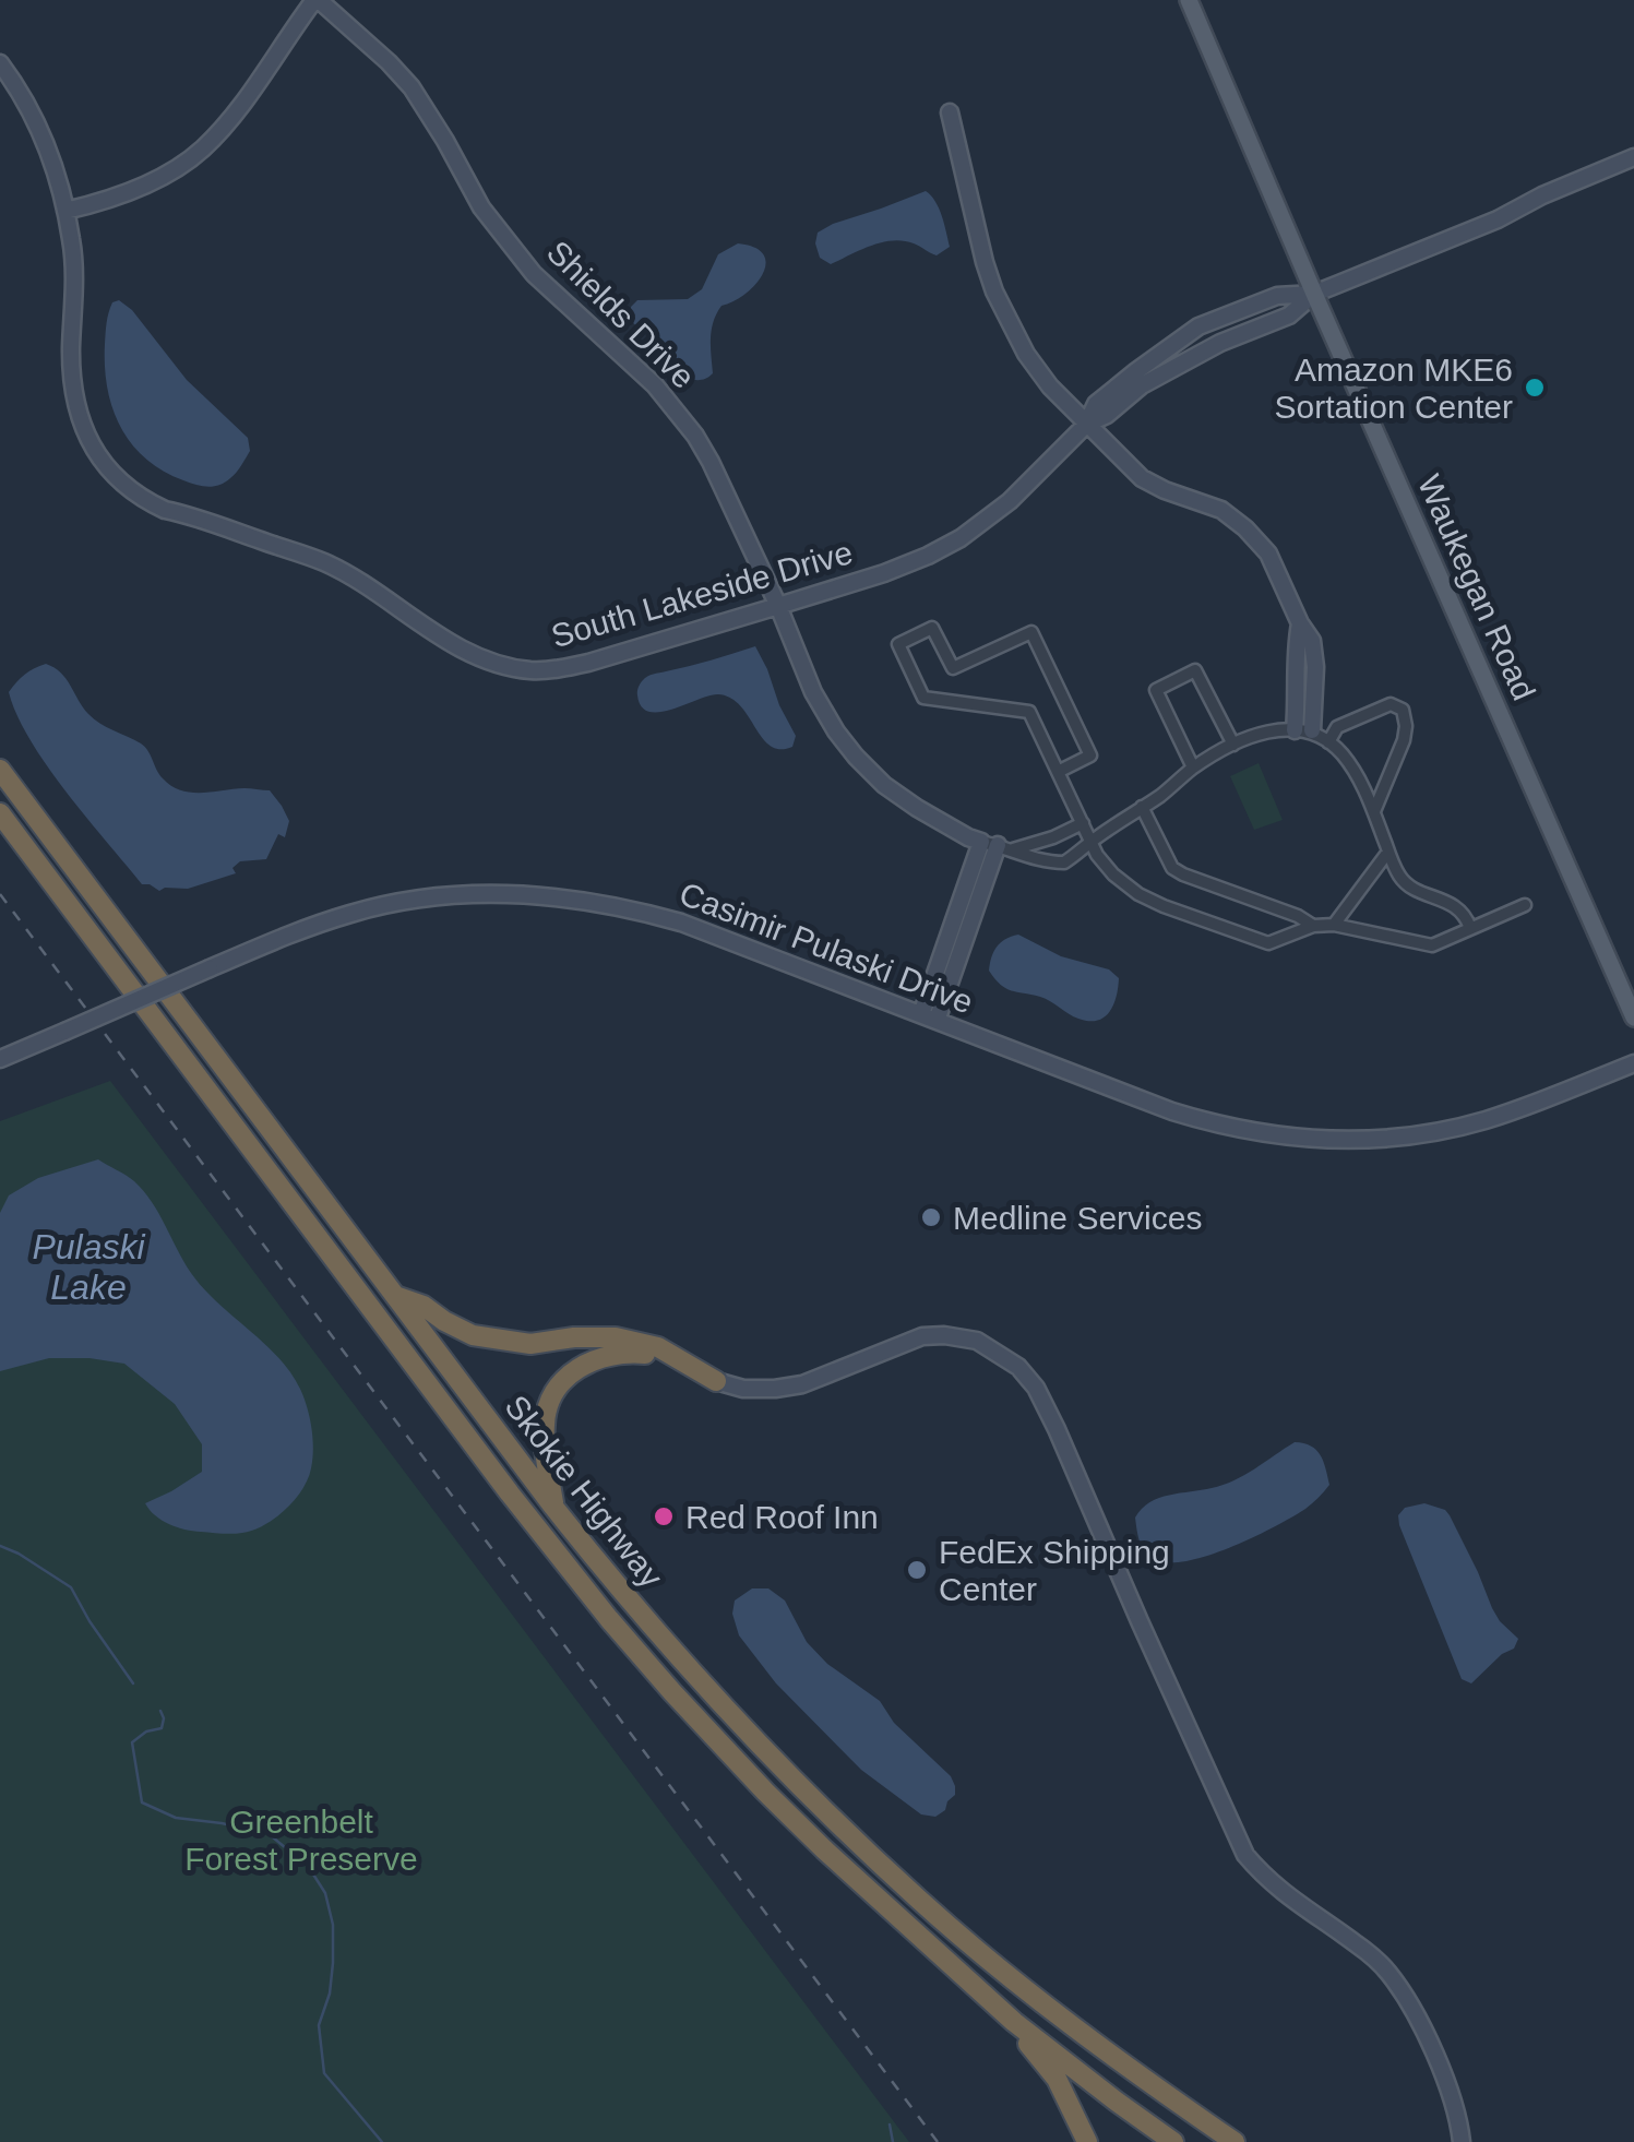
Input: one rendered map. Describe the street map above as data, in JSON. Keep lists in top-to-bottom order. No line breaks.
{"streets":{"highway":["Skokie Highway"],"main road":["Waukegan Road"],"street":["Shields Drive","South Lakeside Drive","Casimir Pulaski Drive"]},"crossings":[["Shields Drive","South Lakeside Drive"],["Waukegan Road","South Lakeside Drive"]],"water":["Pulaski Lake"],"parks":["Greenbelt Forest Preserve"],"places":["Amazon MKE6 Sortation Center","Medline Services","Red Roof Inn","FedEx Shipping Center"]}
